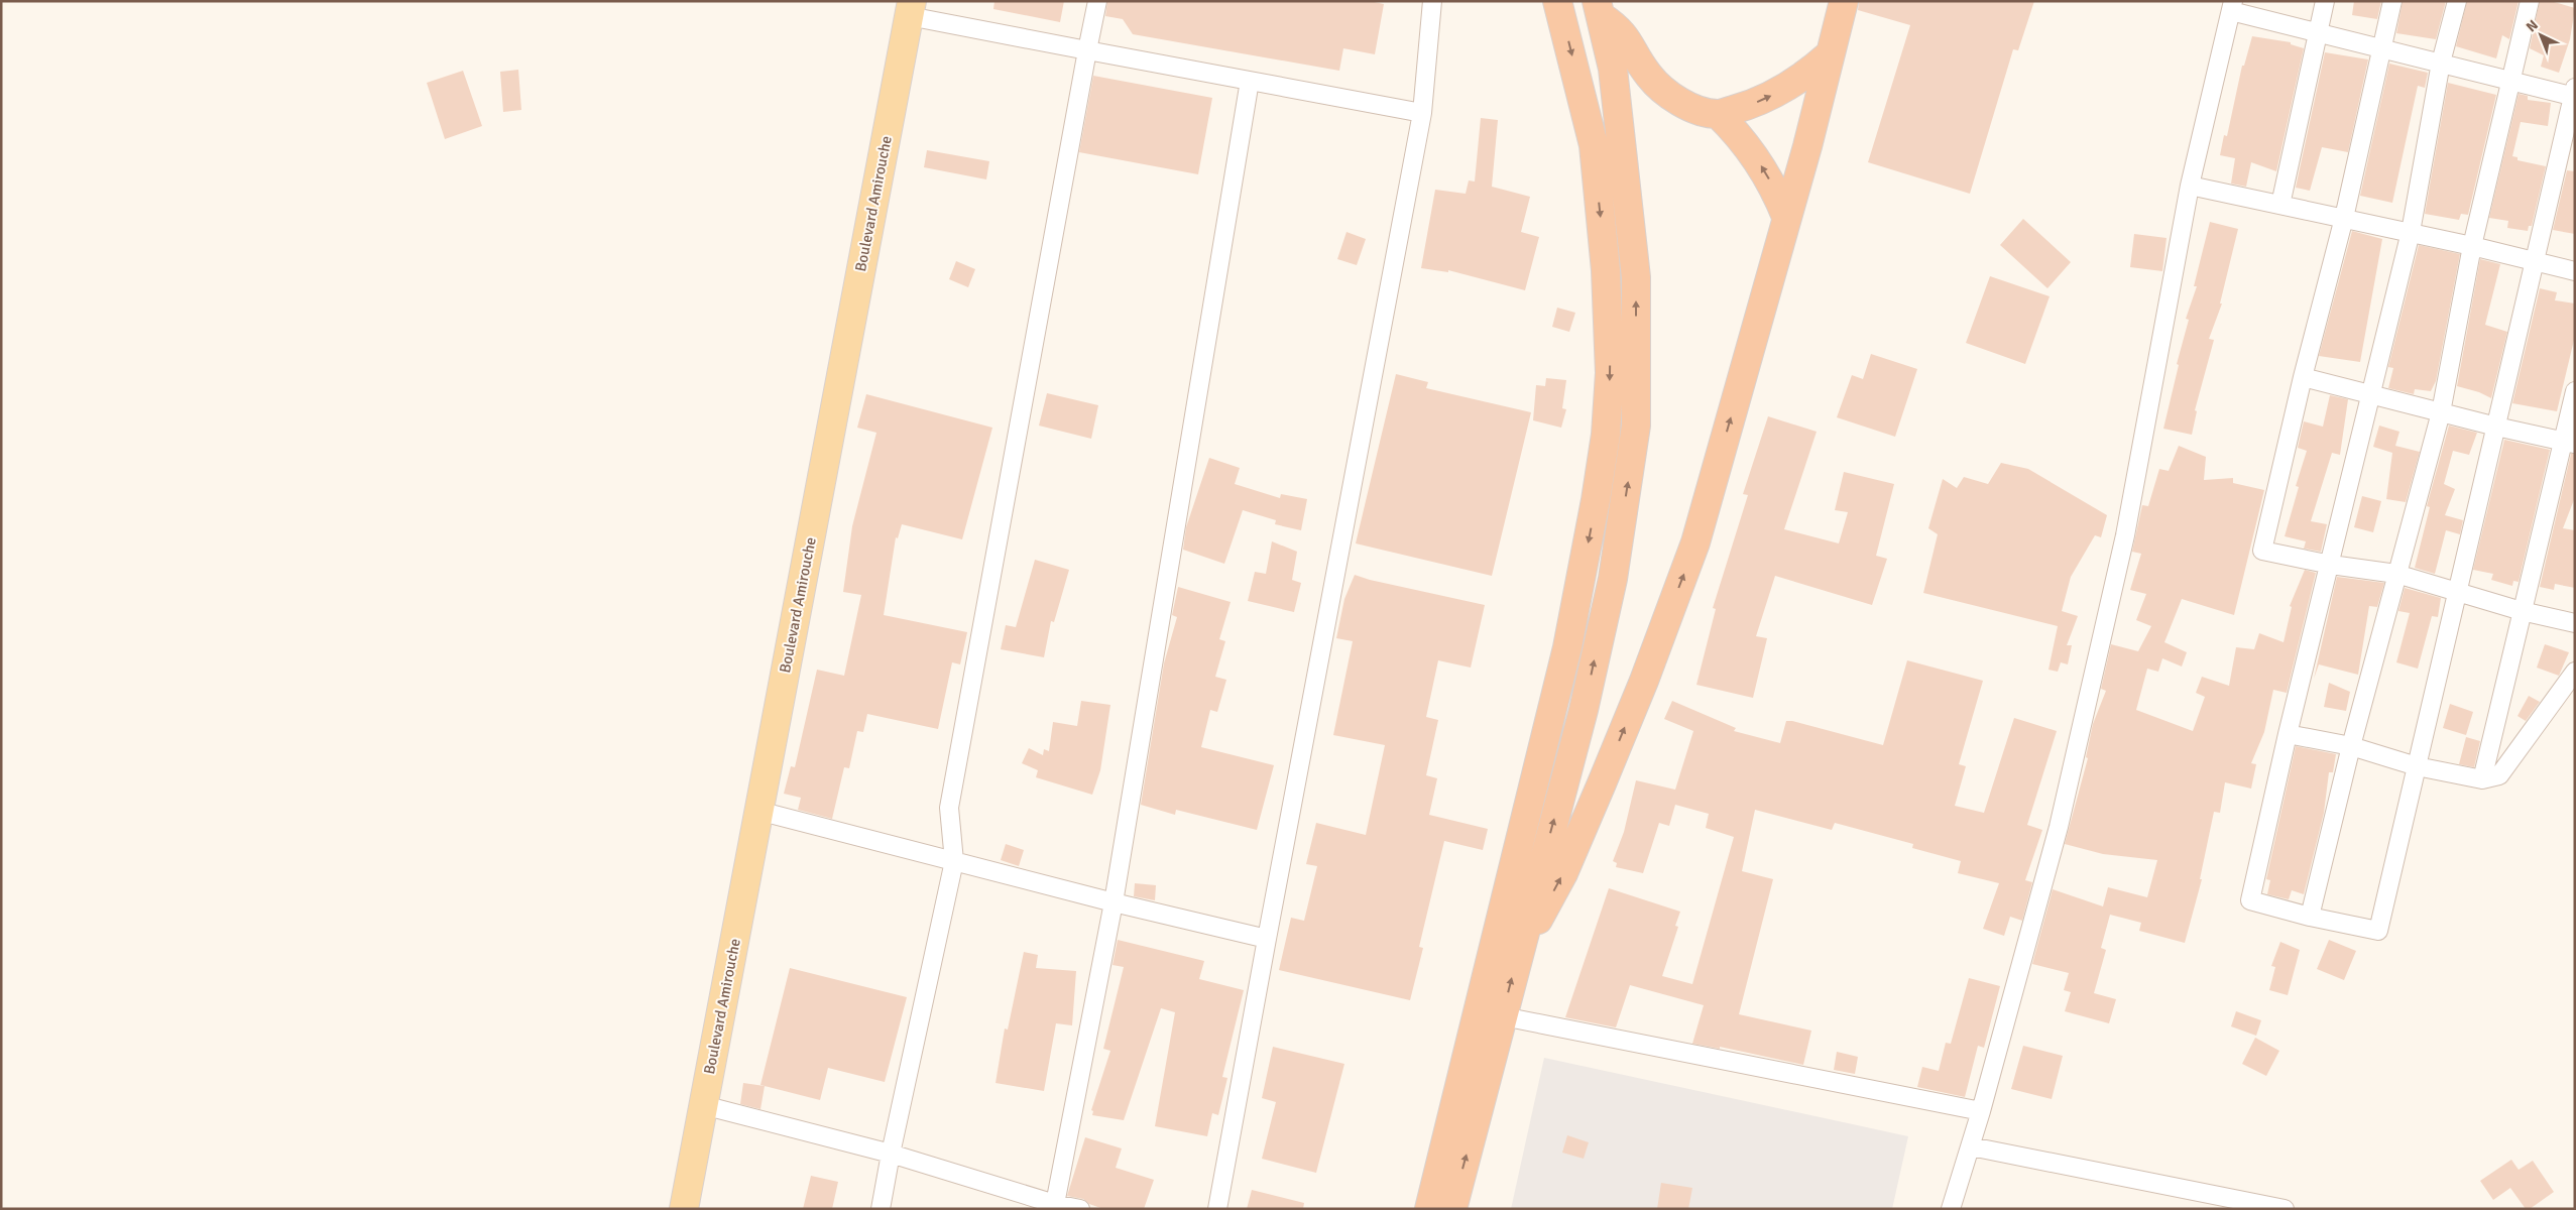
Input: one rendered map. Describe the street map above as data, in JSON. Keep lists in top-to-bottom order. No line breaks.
{"streets":{"main road":["Boulevard Amirouche"]},"north":"top left"}
